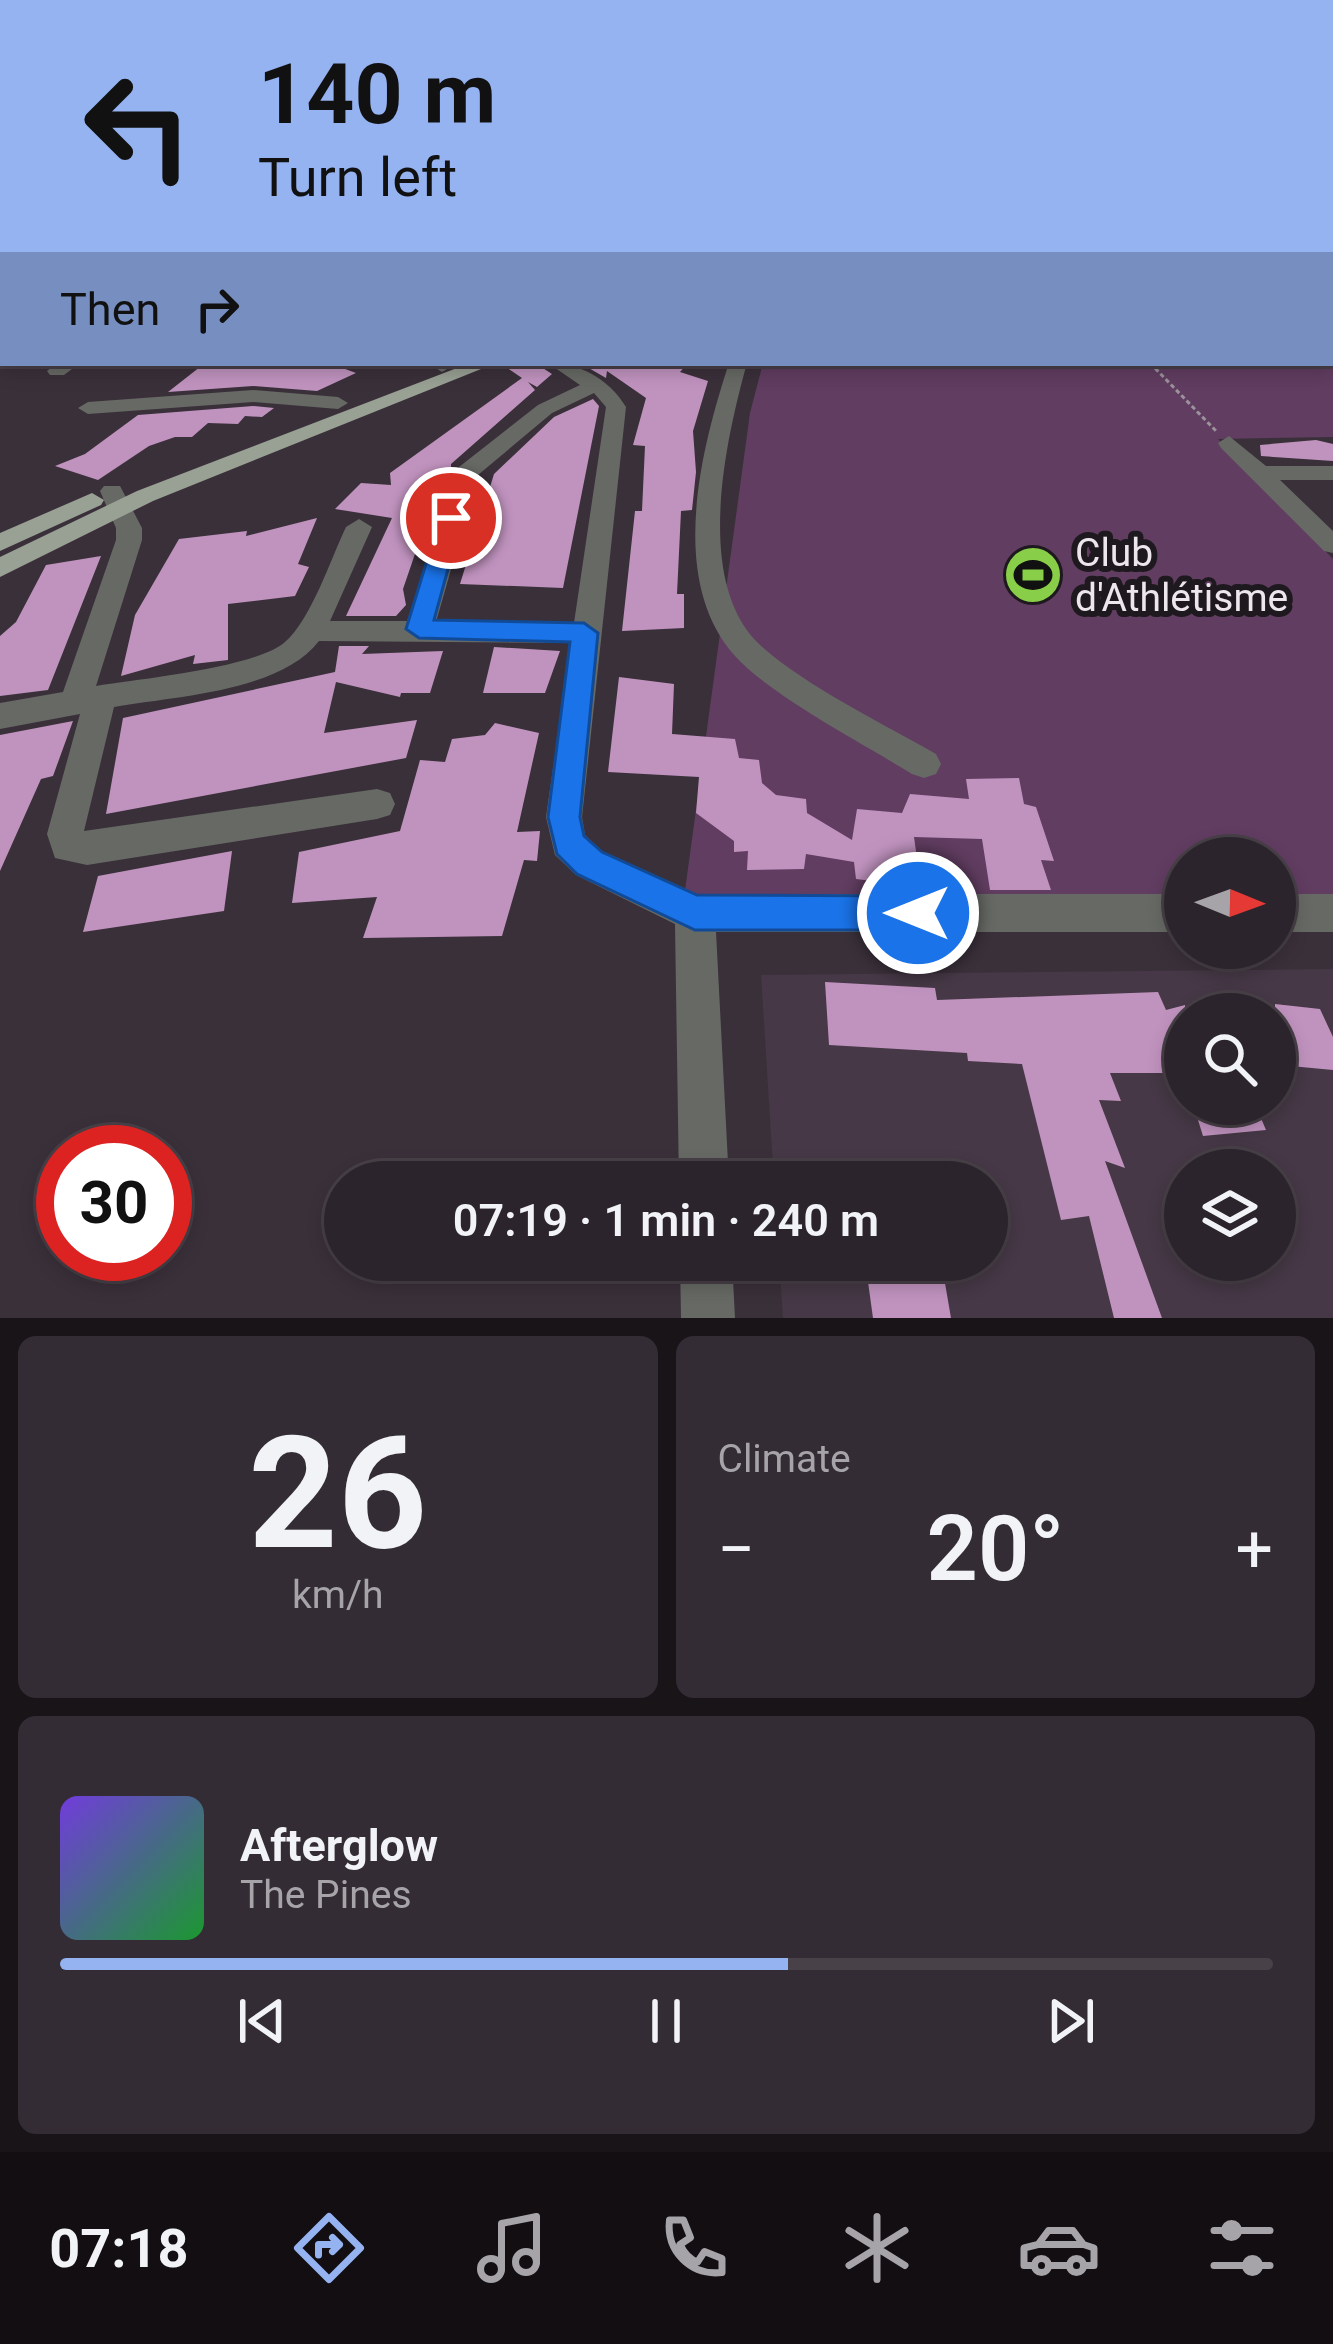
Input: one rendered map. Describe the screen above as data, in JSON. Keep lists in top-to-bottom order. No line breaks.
{"places":{"sports":["Club d'Athlétisme"]},"north":"right","page":{"turn":["140 m","Turn left"],"then":"Then","limit":"30","trip":"07:19 · 1 min · 240 m","tile":[["26","km/h"],"Climate"],"heat":["−","20°","+"],"song":["Afterglow","The Pines"],"tabs":"07:18"}}
